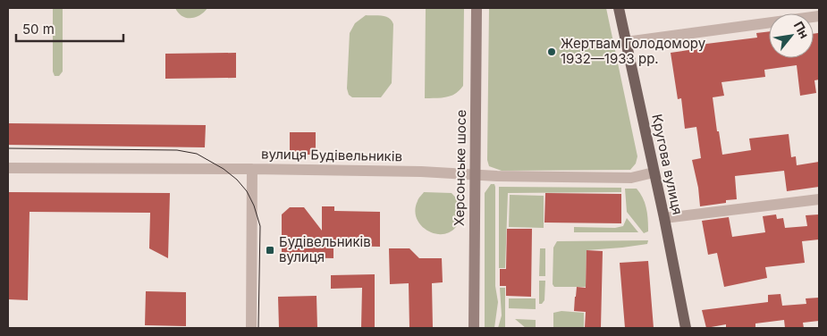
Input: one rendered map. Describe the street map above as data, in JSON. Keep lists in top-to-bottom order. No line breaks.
{"streets":{"main road":["Кругова вулиця","Херсонське шосе"],"street":["вулиця Будівельників"]},"crossings":[["вулиця Будівельників","Кругова вулиця"],["вулиця Будівельників","Херсонське шосе"]],"places":{"other":["Жертвам Голодомору 1932—1933 рр."],"transit":["Будівельників вулиця"]},"scale_bar":"50 m","north":"top right"}
